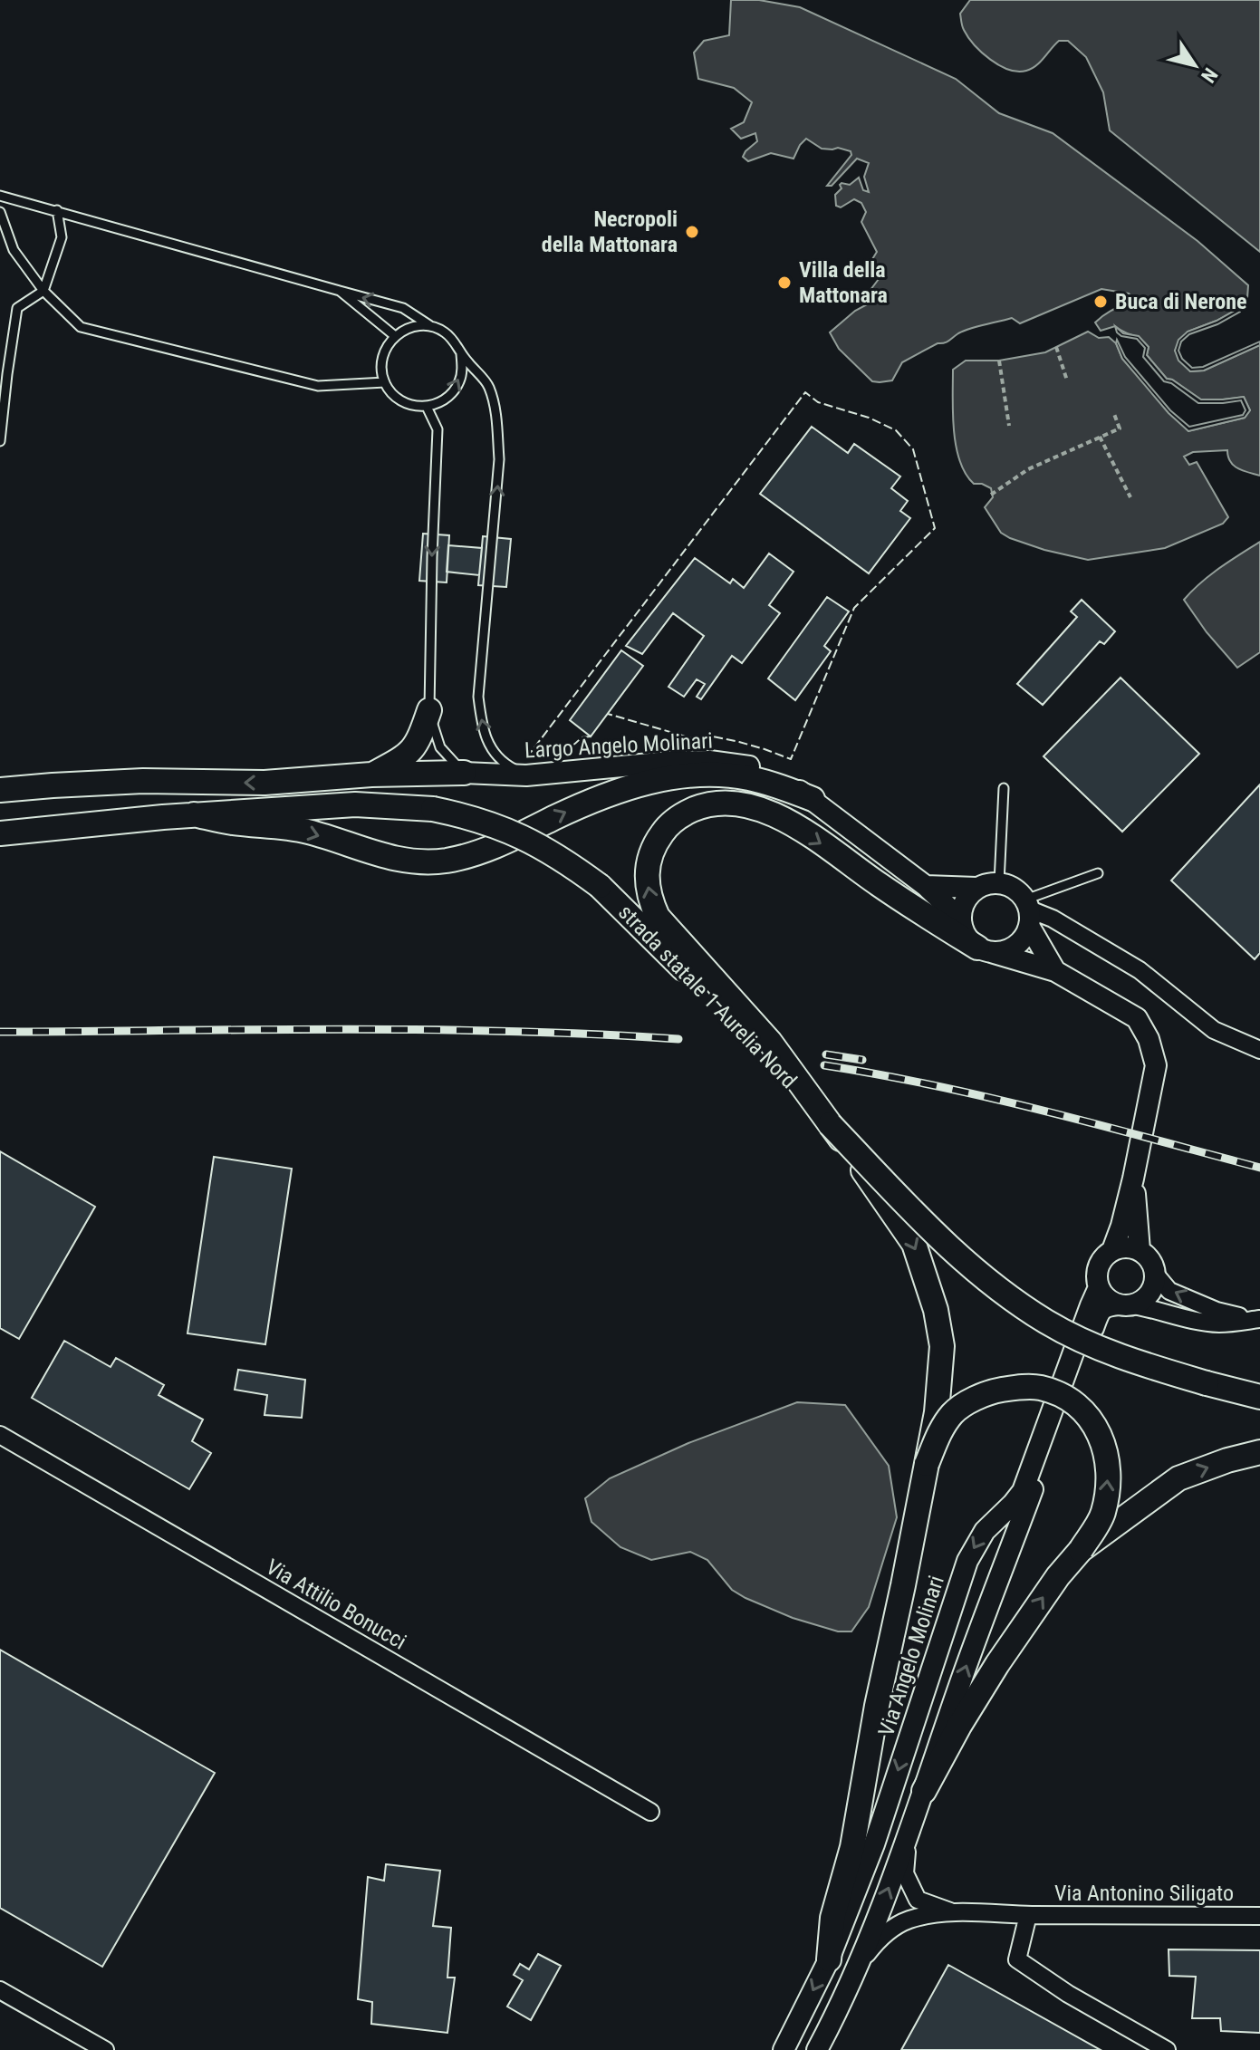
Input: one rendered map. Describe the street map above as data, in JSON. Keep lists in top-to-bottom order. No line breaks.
{"streets":{"main road":["strada statale 1 Aurelia Nord"],"street":["Largo Angelo Molinari","Via Attilio Bonucci","Via Angelo Molinari","Via Antonino Siligato"]},"places":["Necropoli della Mattonara","Villa della Mattonara","Buca di Nerone"],"north":"bottom right"}
